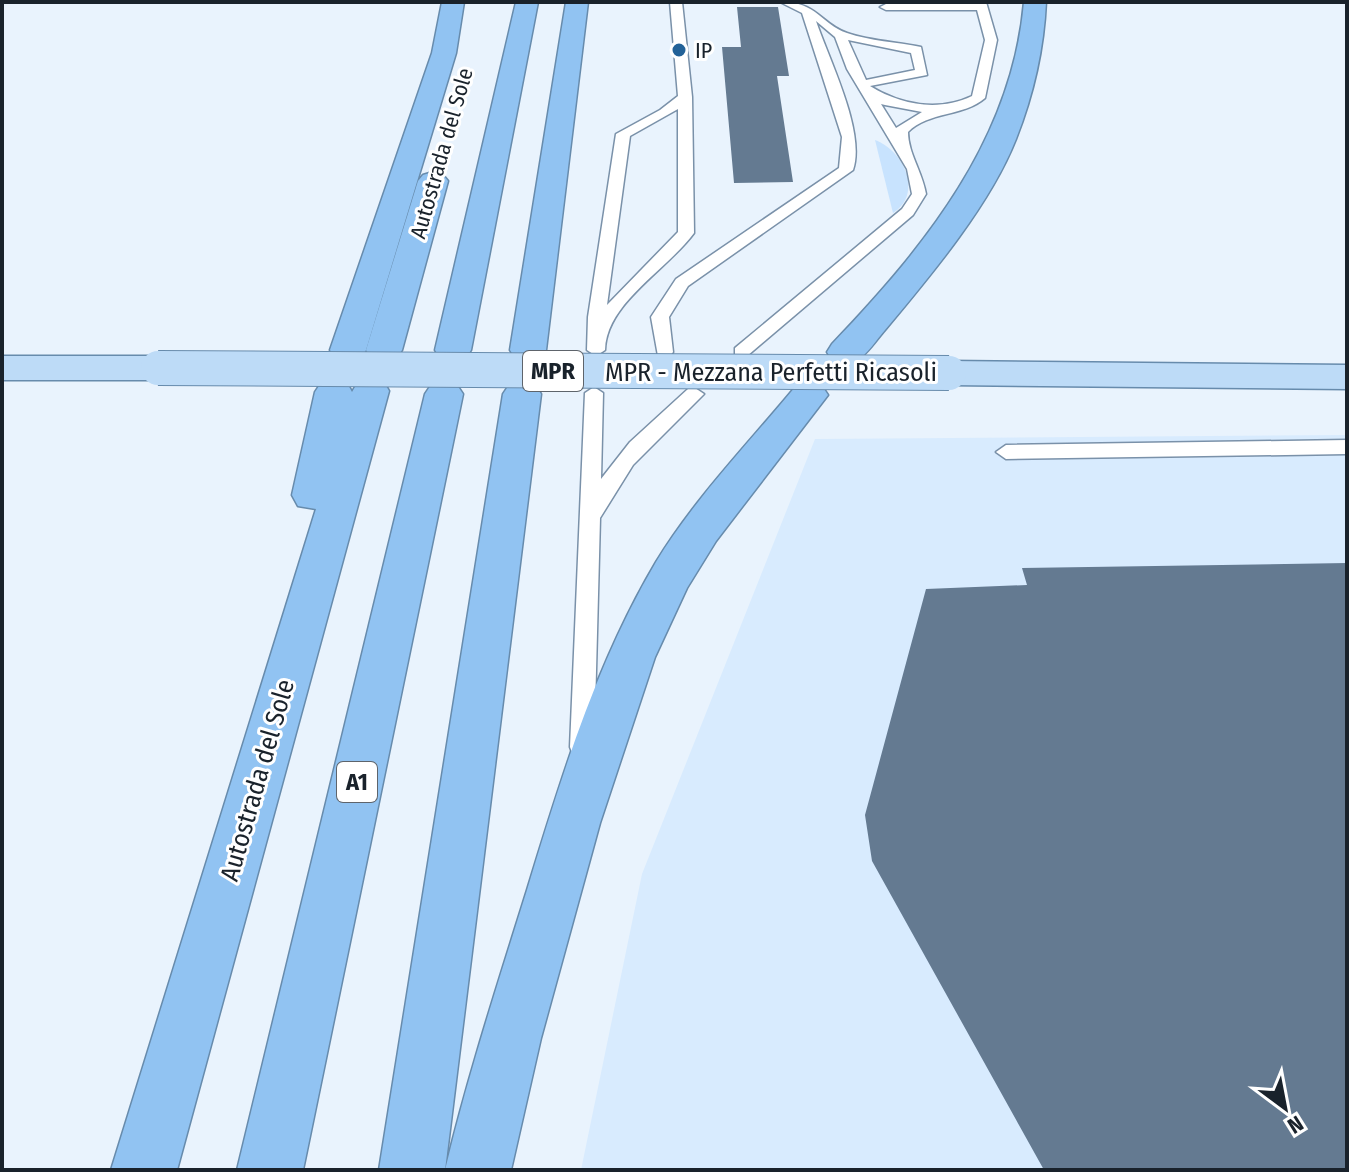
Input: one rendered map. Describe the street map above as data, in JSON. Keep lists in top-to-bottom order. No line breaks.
{"streets":{"highway":["Autostrada del Sole","A1"],"main road":["MPR","MPR - Mezzana Perfetti Ricasoli"]},"places":["IP"],"north":"bottom right"}
